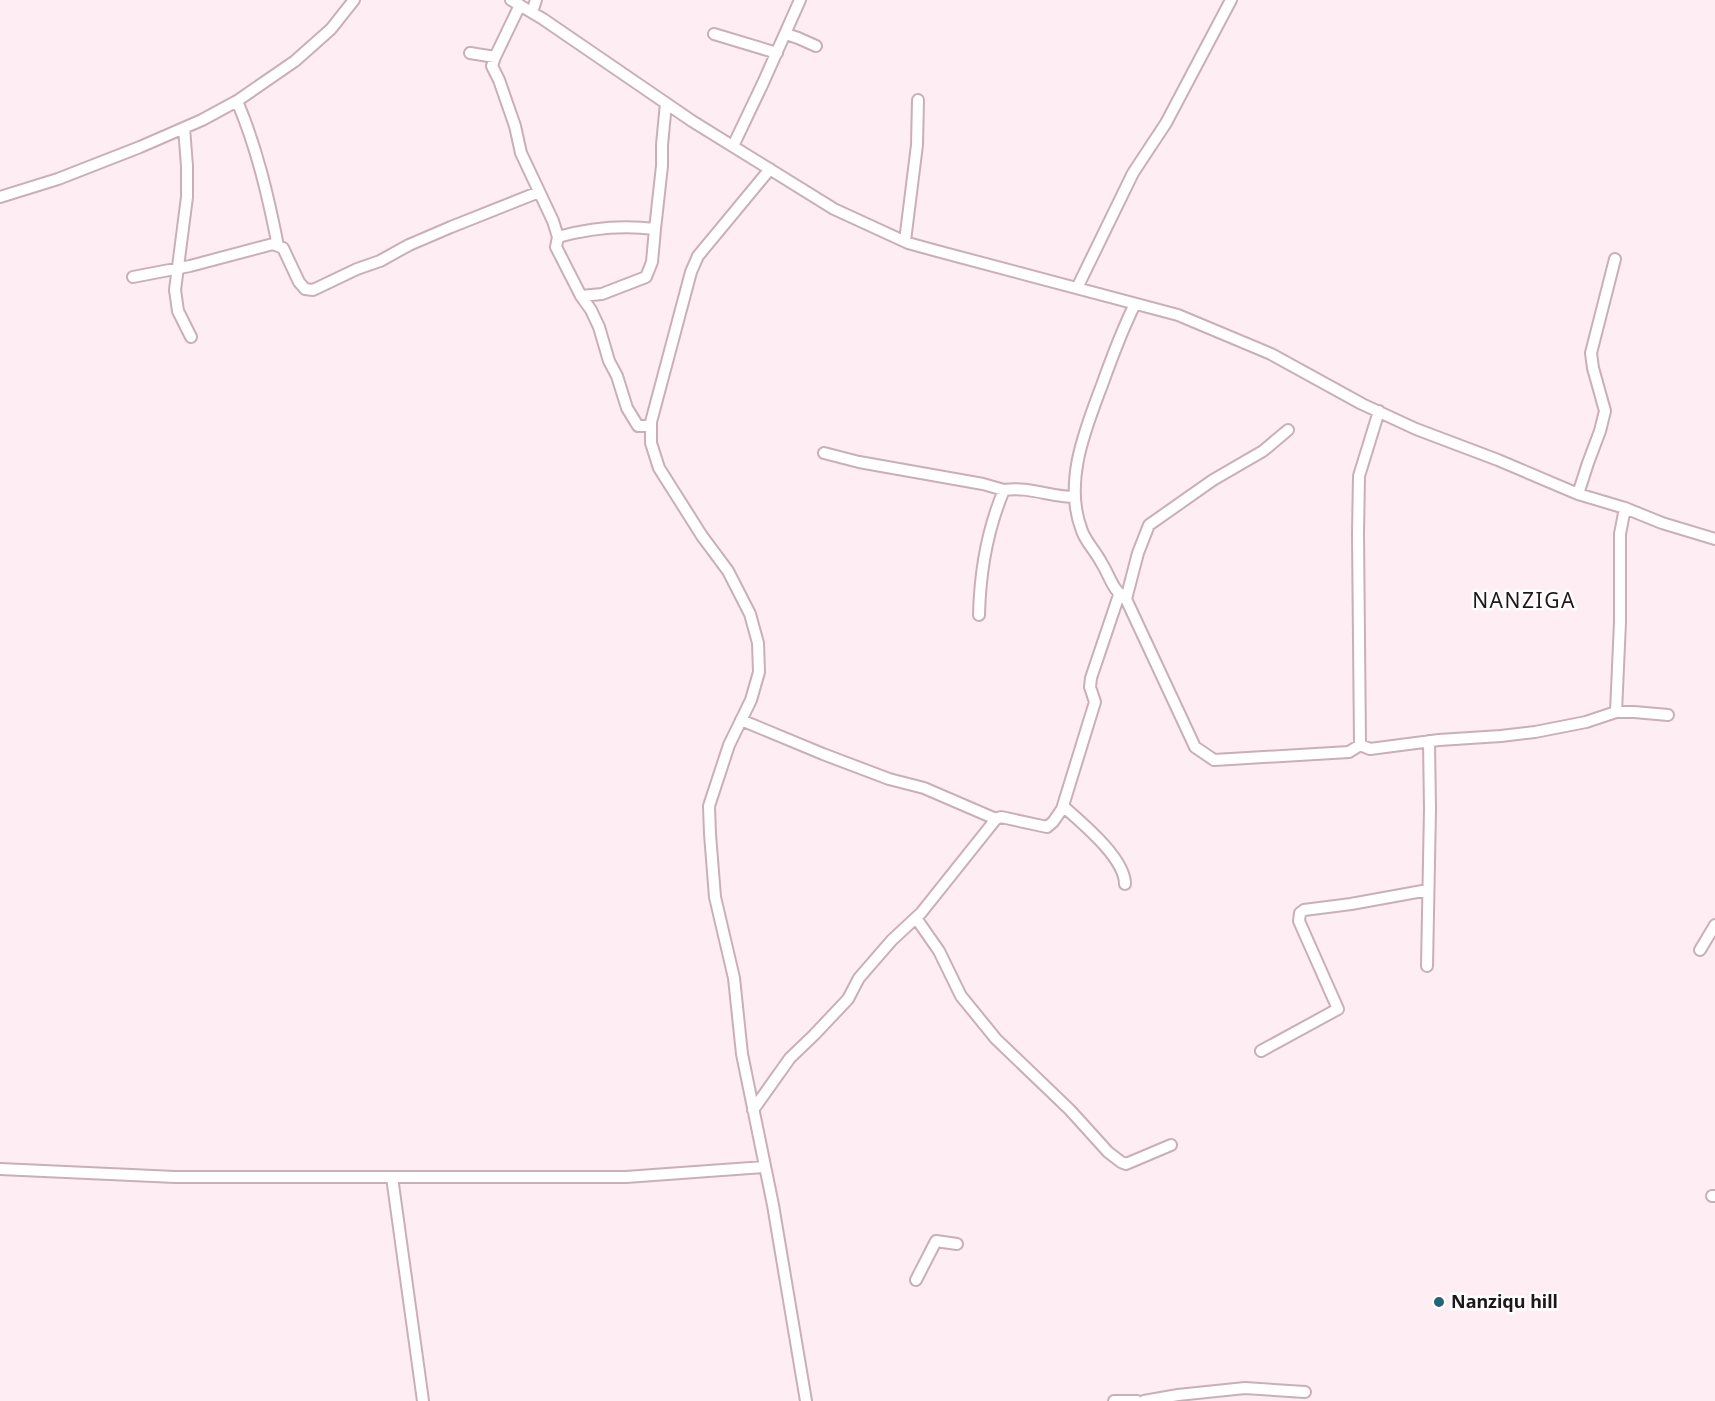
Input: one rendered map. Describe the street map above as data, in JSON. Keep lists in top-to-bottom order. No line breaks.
{"districts":["NANZIGA"],"places":["Nanziqu hill"]}
